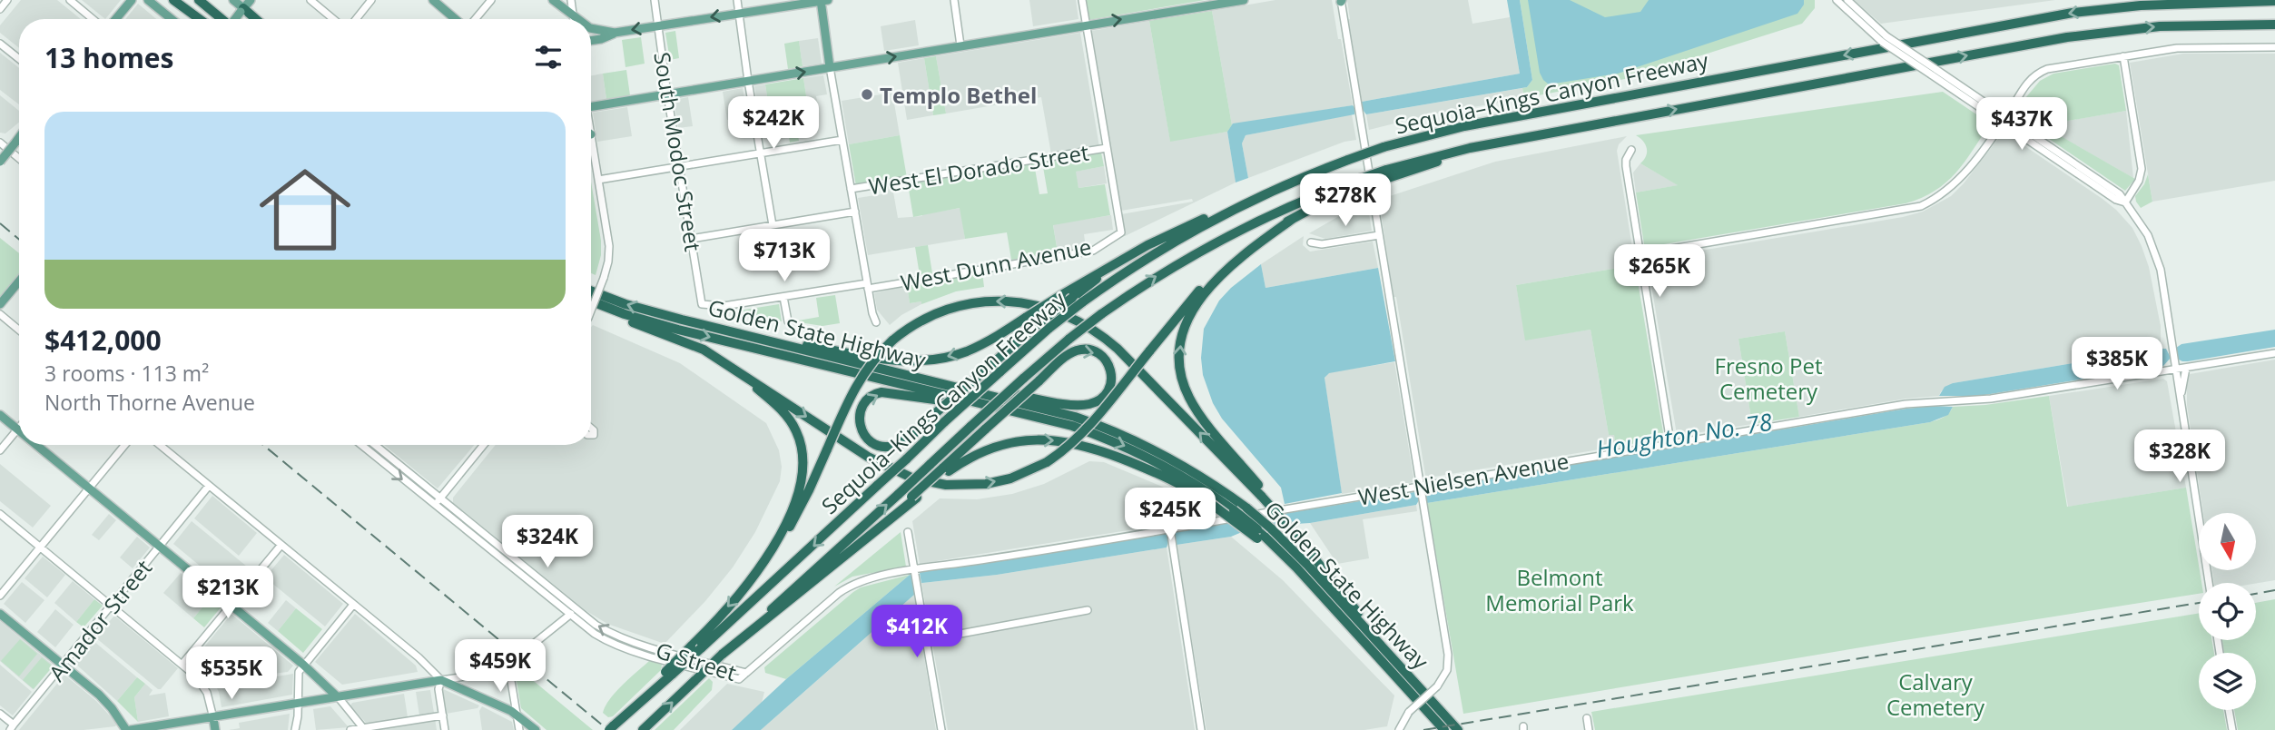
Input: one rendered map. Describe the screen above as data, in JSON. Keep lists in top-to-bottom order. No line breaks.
{"streets":{"highway":["Sequoia–Kings Canyon Freeway","Golden State Highway"],"street":["South Modoc Street","West El Dorado Street","West Dunn Avenue","West Nielsen Avenue","Amador Street","G Street"]},"crossings":[["South Modoc Street","West Dunn Avenue"],["West El Dorado Street","West Dunn Avenue"],["West Nielsen Avenue","G Street"]],"water":["Houghton No. 78"],"parks":["Fresno Pet Cemetery","Belmont Memorial Park","Calvary Cemetery"],"places":["Templo Bethel"],"north":"bottom","page":{"heading":"13 homes","list":[{"name":"$412,000","note":"3 rooms · 113 m² · North Thorne Avenue"}],"price":["$242K","$437K","$278K","$713K","$265K","$385K","$328K","$245K","$324K","$213K","$412K","$459K","$535K"]}}
